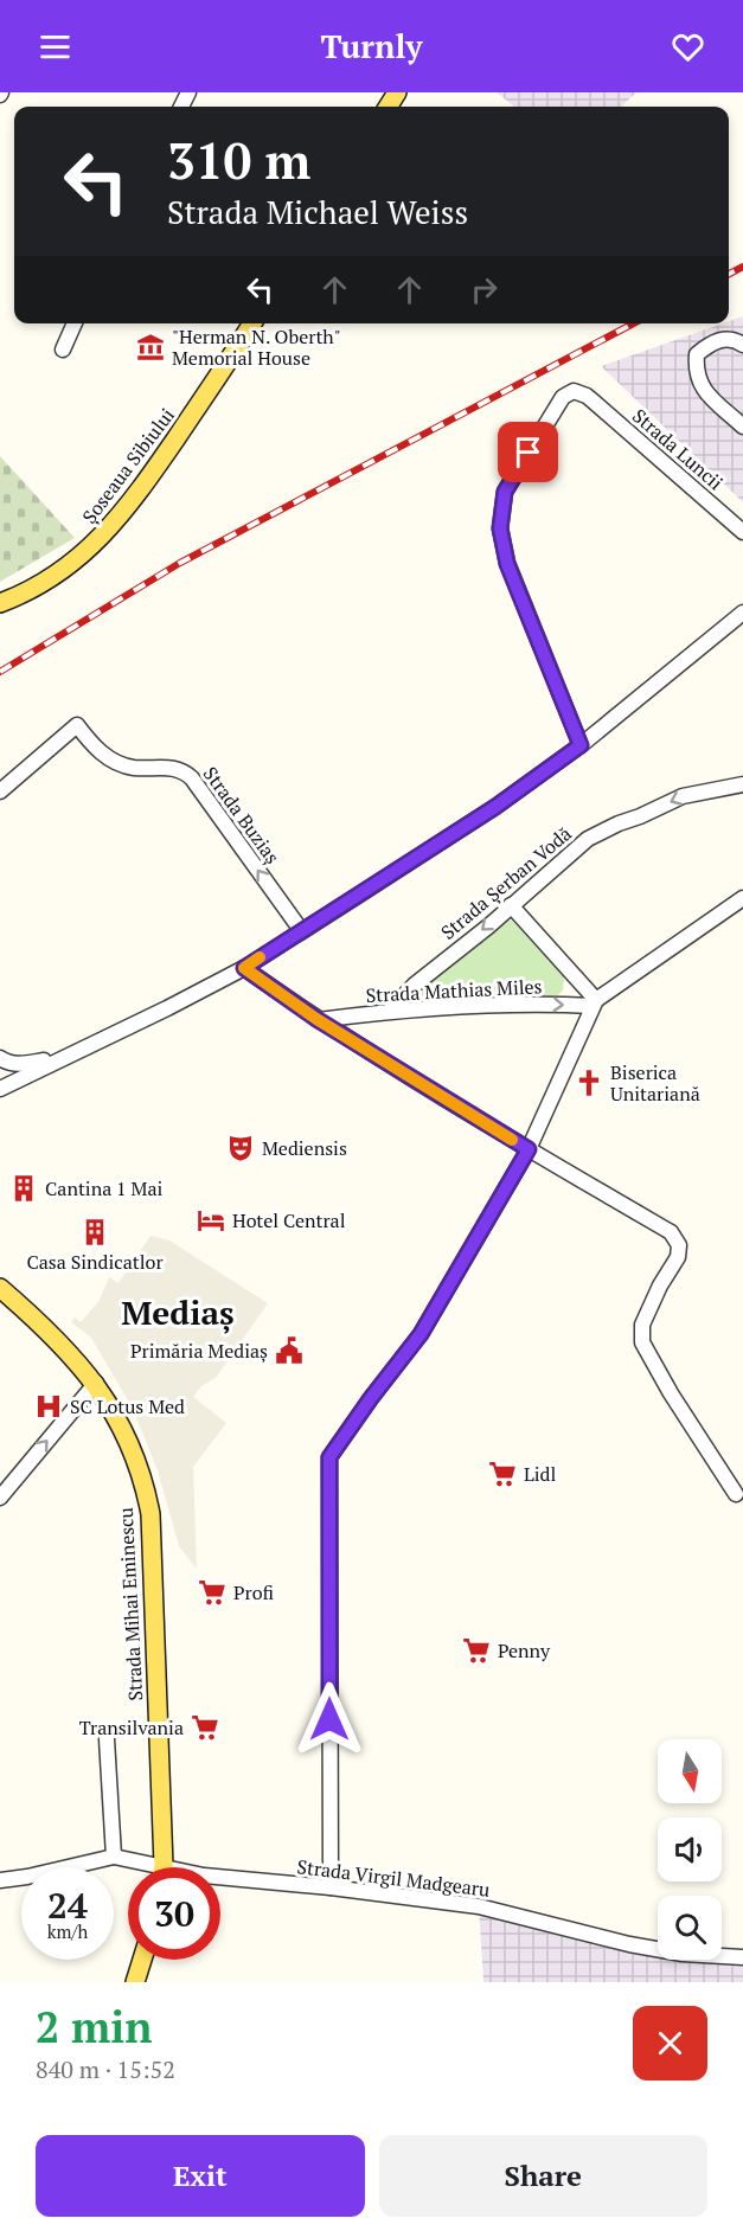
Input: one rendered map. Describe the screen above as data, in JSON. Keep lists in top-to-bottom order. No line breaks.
{"streets":{"main road":["Șoseaua Sibiului","Strada Mihai Eminescu"],"street":["Strada Luncii","Strada Buziaș","Strada Șerban Vodă","Strada Mathias Miles","Strada Virgil Madgearu"]},"crossings":[["Strada Șerban Vodă","Strada Mathias Miles"]],"one_way":["Strada Mathias Miles"],"districts":["Mediaș"],"places":{"museum":["\"Herman N. Oberth\" Memorial House"],"church":["Biserica Unitariană"],"theatre":["Mediensis"],"building":["Cantina 1 Mai","Casa Sindicatlor"],"hotel":["Hotel Central"],"public building":["Primăria Mediaș"],"hospital":["SC Lotus Med"],"supermarket":["Lidl","Profi","Penny","Transilvania"]},"north":"bottom","page":{"header":"Turnly","turn":["310 m","Strada Michael Weiss"],"speed":"24 km/h","limit":"30","heading":["2 min","840 m · 15:52"],"buttons":["Exit","Share"]}}
